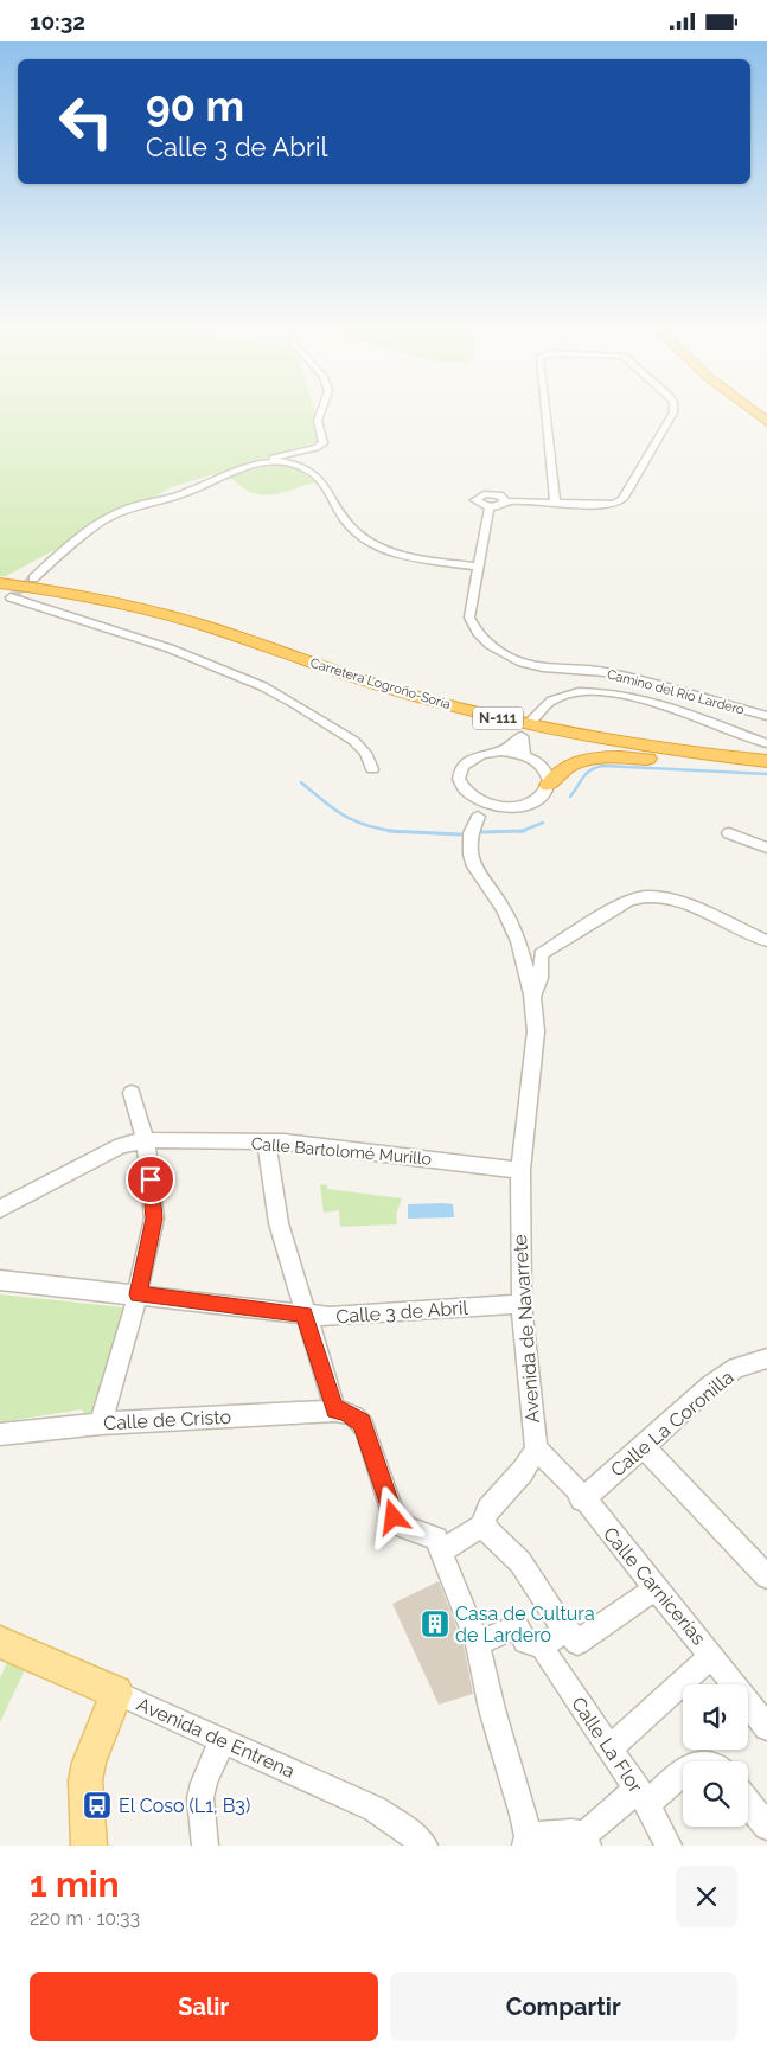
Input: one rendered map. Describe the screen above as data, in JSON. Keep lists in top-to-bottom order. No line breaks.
{"streets":{"highway":["Carretera Logroño-Soria","N-111"],"main road":["Avenida de Entrena"],"street":["Camino del Río Lardero","Calle Bartolomé Murillo","Calle 3 de Abril","Avenida de Navarrete","Calle de Cristo","Calle La Coronilla","Calle Carnicerías","Calle La Flor"]},"crossings":[["Calle Bartolomé Murillo","Avenida de Navarrete"],["Calle 3 de Abril","Avenida de Navarrete"],["Avenida de Navarrete","Calle Carnicerías"],["Calle La Coronilla","Calle Carnicerías"]],"places":{"building":["Casa de Cultura de Lardero"],"bus stop":["El Coso (L1, B3)"]},"page":{"status":"10:32","turn":["90 m","Calle 3 de Abril"],"heading":["1 min","220 m · 10:33"],"buttons":["Salir","Compartir"]}}
